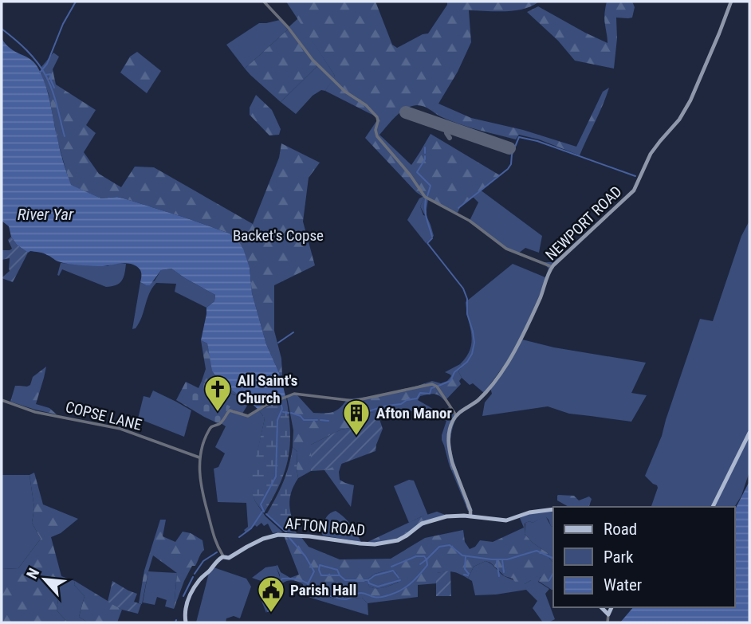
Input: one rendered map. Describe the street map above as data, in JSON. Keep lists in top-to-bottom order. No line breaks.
{"streets":{"main road":["NEWPORT ROAD","AFTON ROAD"],"street":["COPSE LANE"]},"water":["River Yar"],"parks":["Backet's Copse"],"places":{"church":["All Saint's Church"],"building":["Afton Manor"],"public building":["Parish Hall"]},"legend":["Road","Park","Water"],"north":"top left"}
